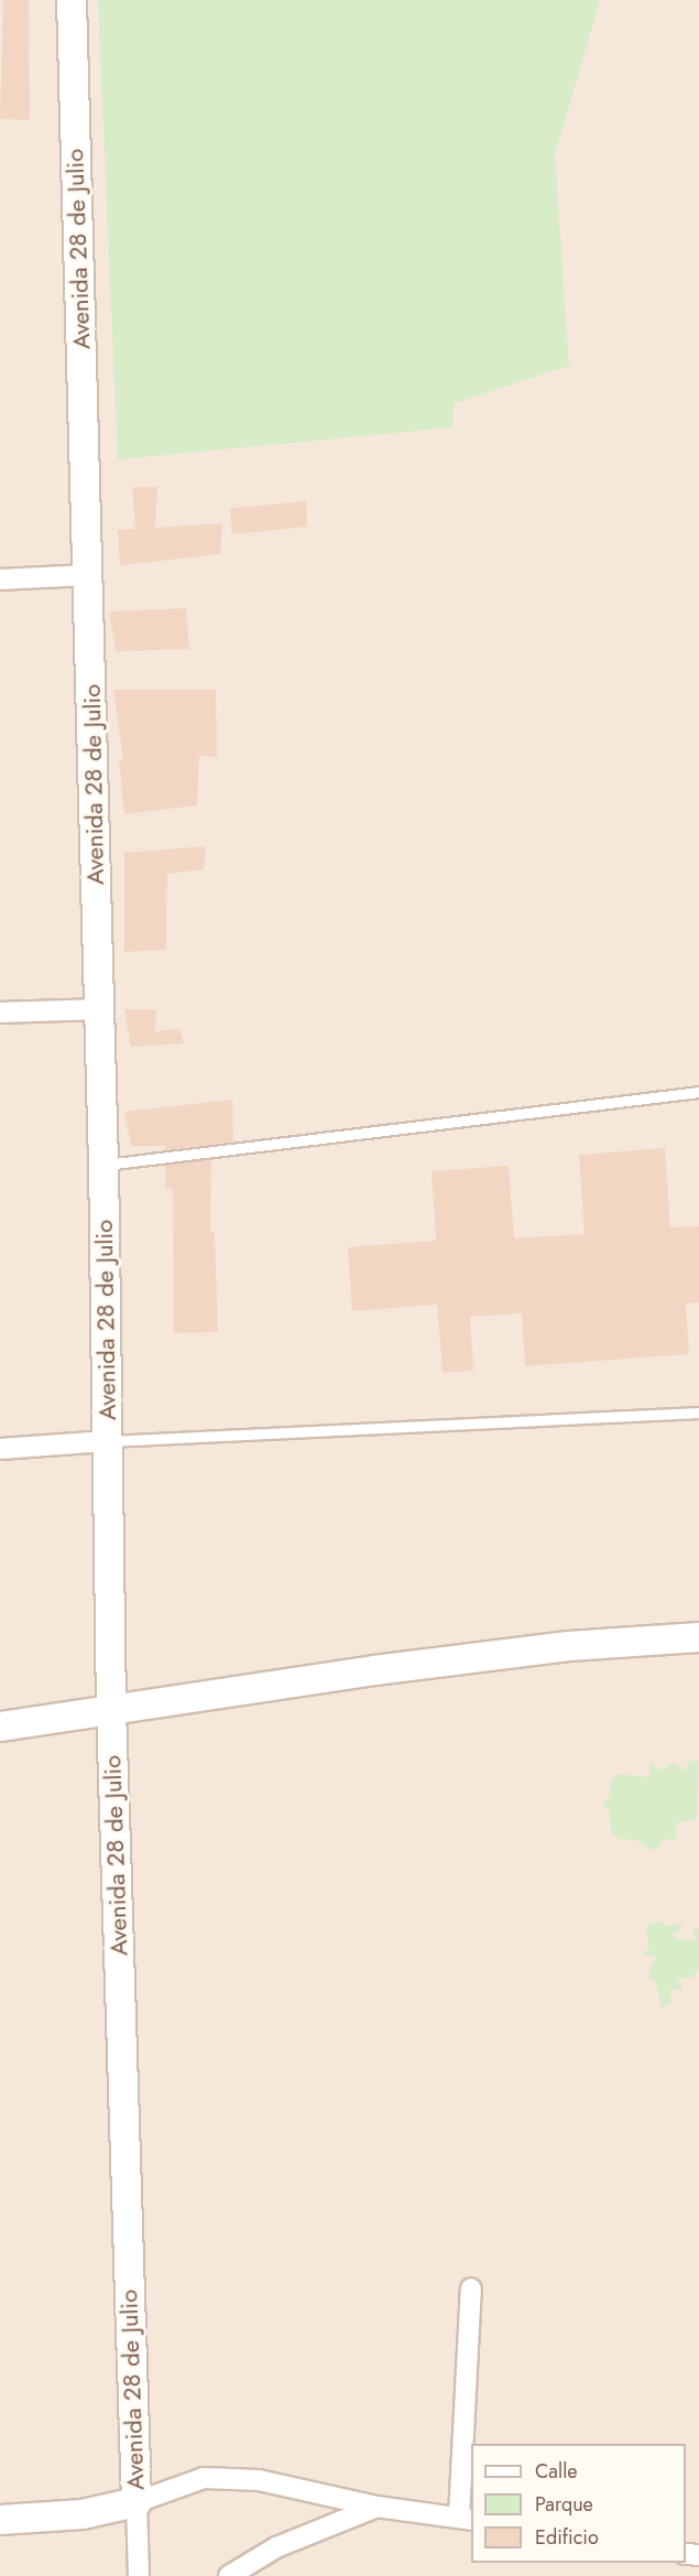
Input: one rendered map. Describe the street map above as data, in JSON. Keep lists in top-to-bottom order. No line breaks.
{"streets":{"street":["Avenida 28 de Julio"]},"legend":["Calle","Parque","Edificio"]}
